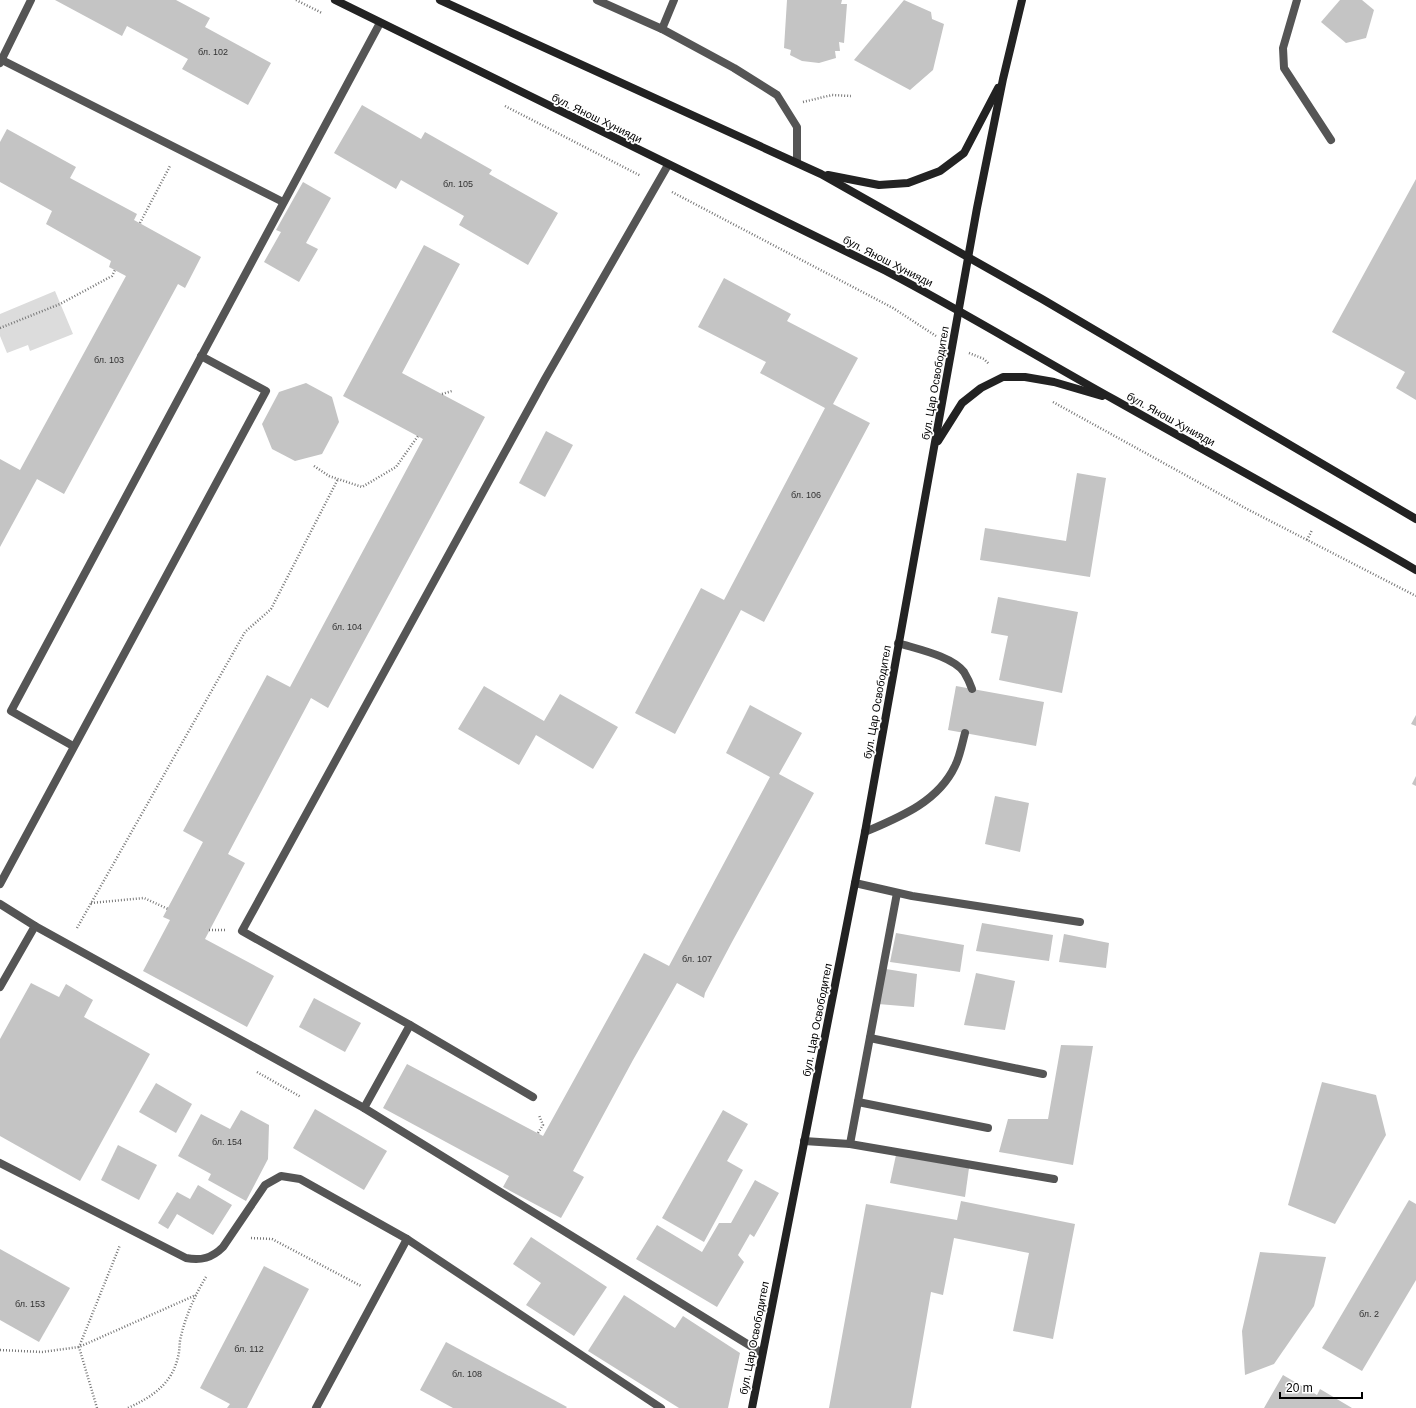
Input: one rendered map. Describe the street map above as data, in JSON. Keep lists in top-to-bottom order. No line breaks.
{"streets":{"street":["бул. Янош Хунияди","бул. Цар Освободител"]},"crossings":[["бул. Янош Хунияди","бул. Цар Освободител"]],"house_numbers":["бл. 102","бл. 105","бл. 103","бл. 106","бл. 104","бл. 107","бл. 154","бл. 153","бл. 2","бл. 112","бл. 108"],"scale_bar":"20 m"}
